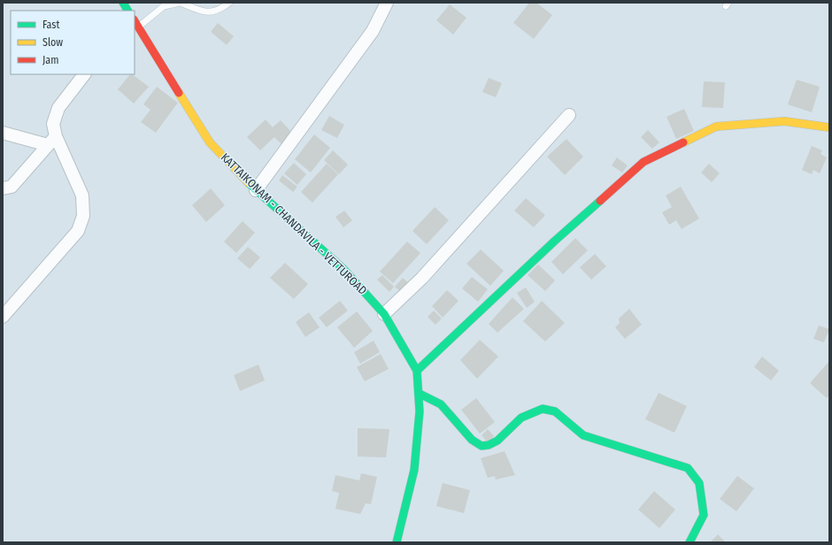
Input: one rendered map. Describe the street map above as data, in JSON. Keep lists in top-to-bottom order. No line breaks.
{"streets":{"street":["KATTAIKONAM - CHANDAVILA - VETTUROAD"]},"legend":["Fast","Slow","Jam"]}
